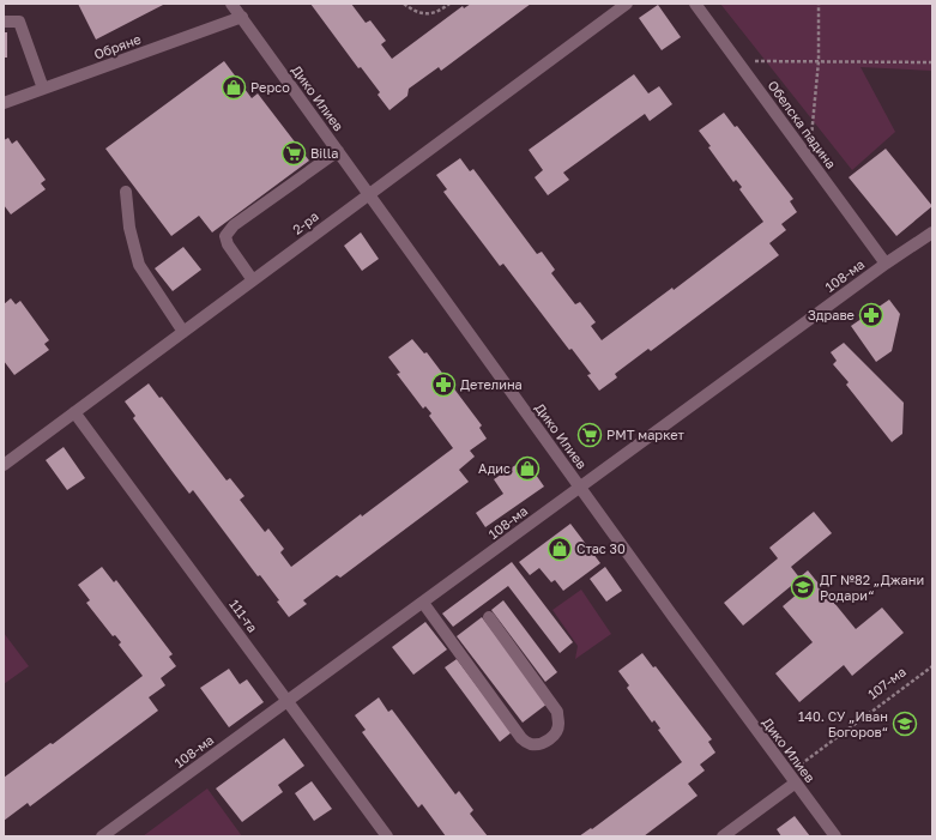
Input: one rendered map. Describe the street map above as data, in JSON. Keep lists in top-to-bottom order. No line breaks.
{"streets":{"street":["Обряне","Дико Илиев","Обелска падина","2-ра","108-ма","111-та"],"path":["107-ма"]},"crossings":[["Обряне","Дико Илиев"],["Дико Илиев","2-ра"],["Дико Илиев","108-ма"],["Дико Илиев","107-ма"],["Обелска падина","108-ма"],["2-ра","111-та"],["108-ма","111-та"]],"places":{"shop":["Pepco","Адис","Стас 30"],"supermarket":["Billa","РМТ маркет"],"pharmacy":["Здраве","Детелина"],"school or university":["ДГ №82 „Джани Родари“","140. СУ „Иван Богоров“"]}}
